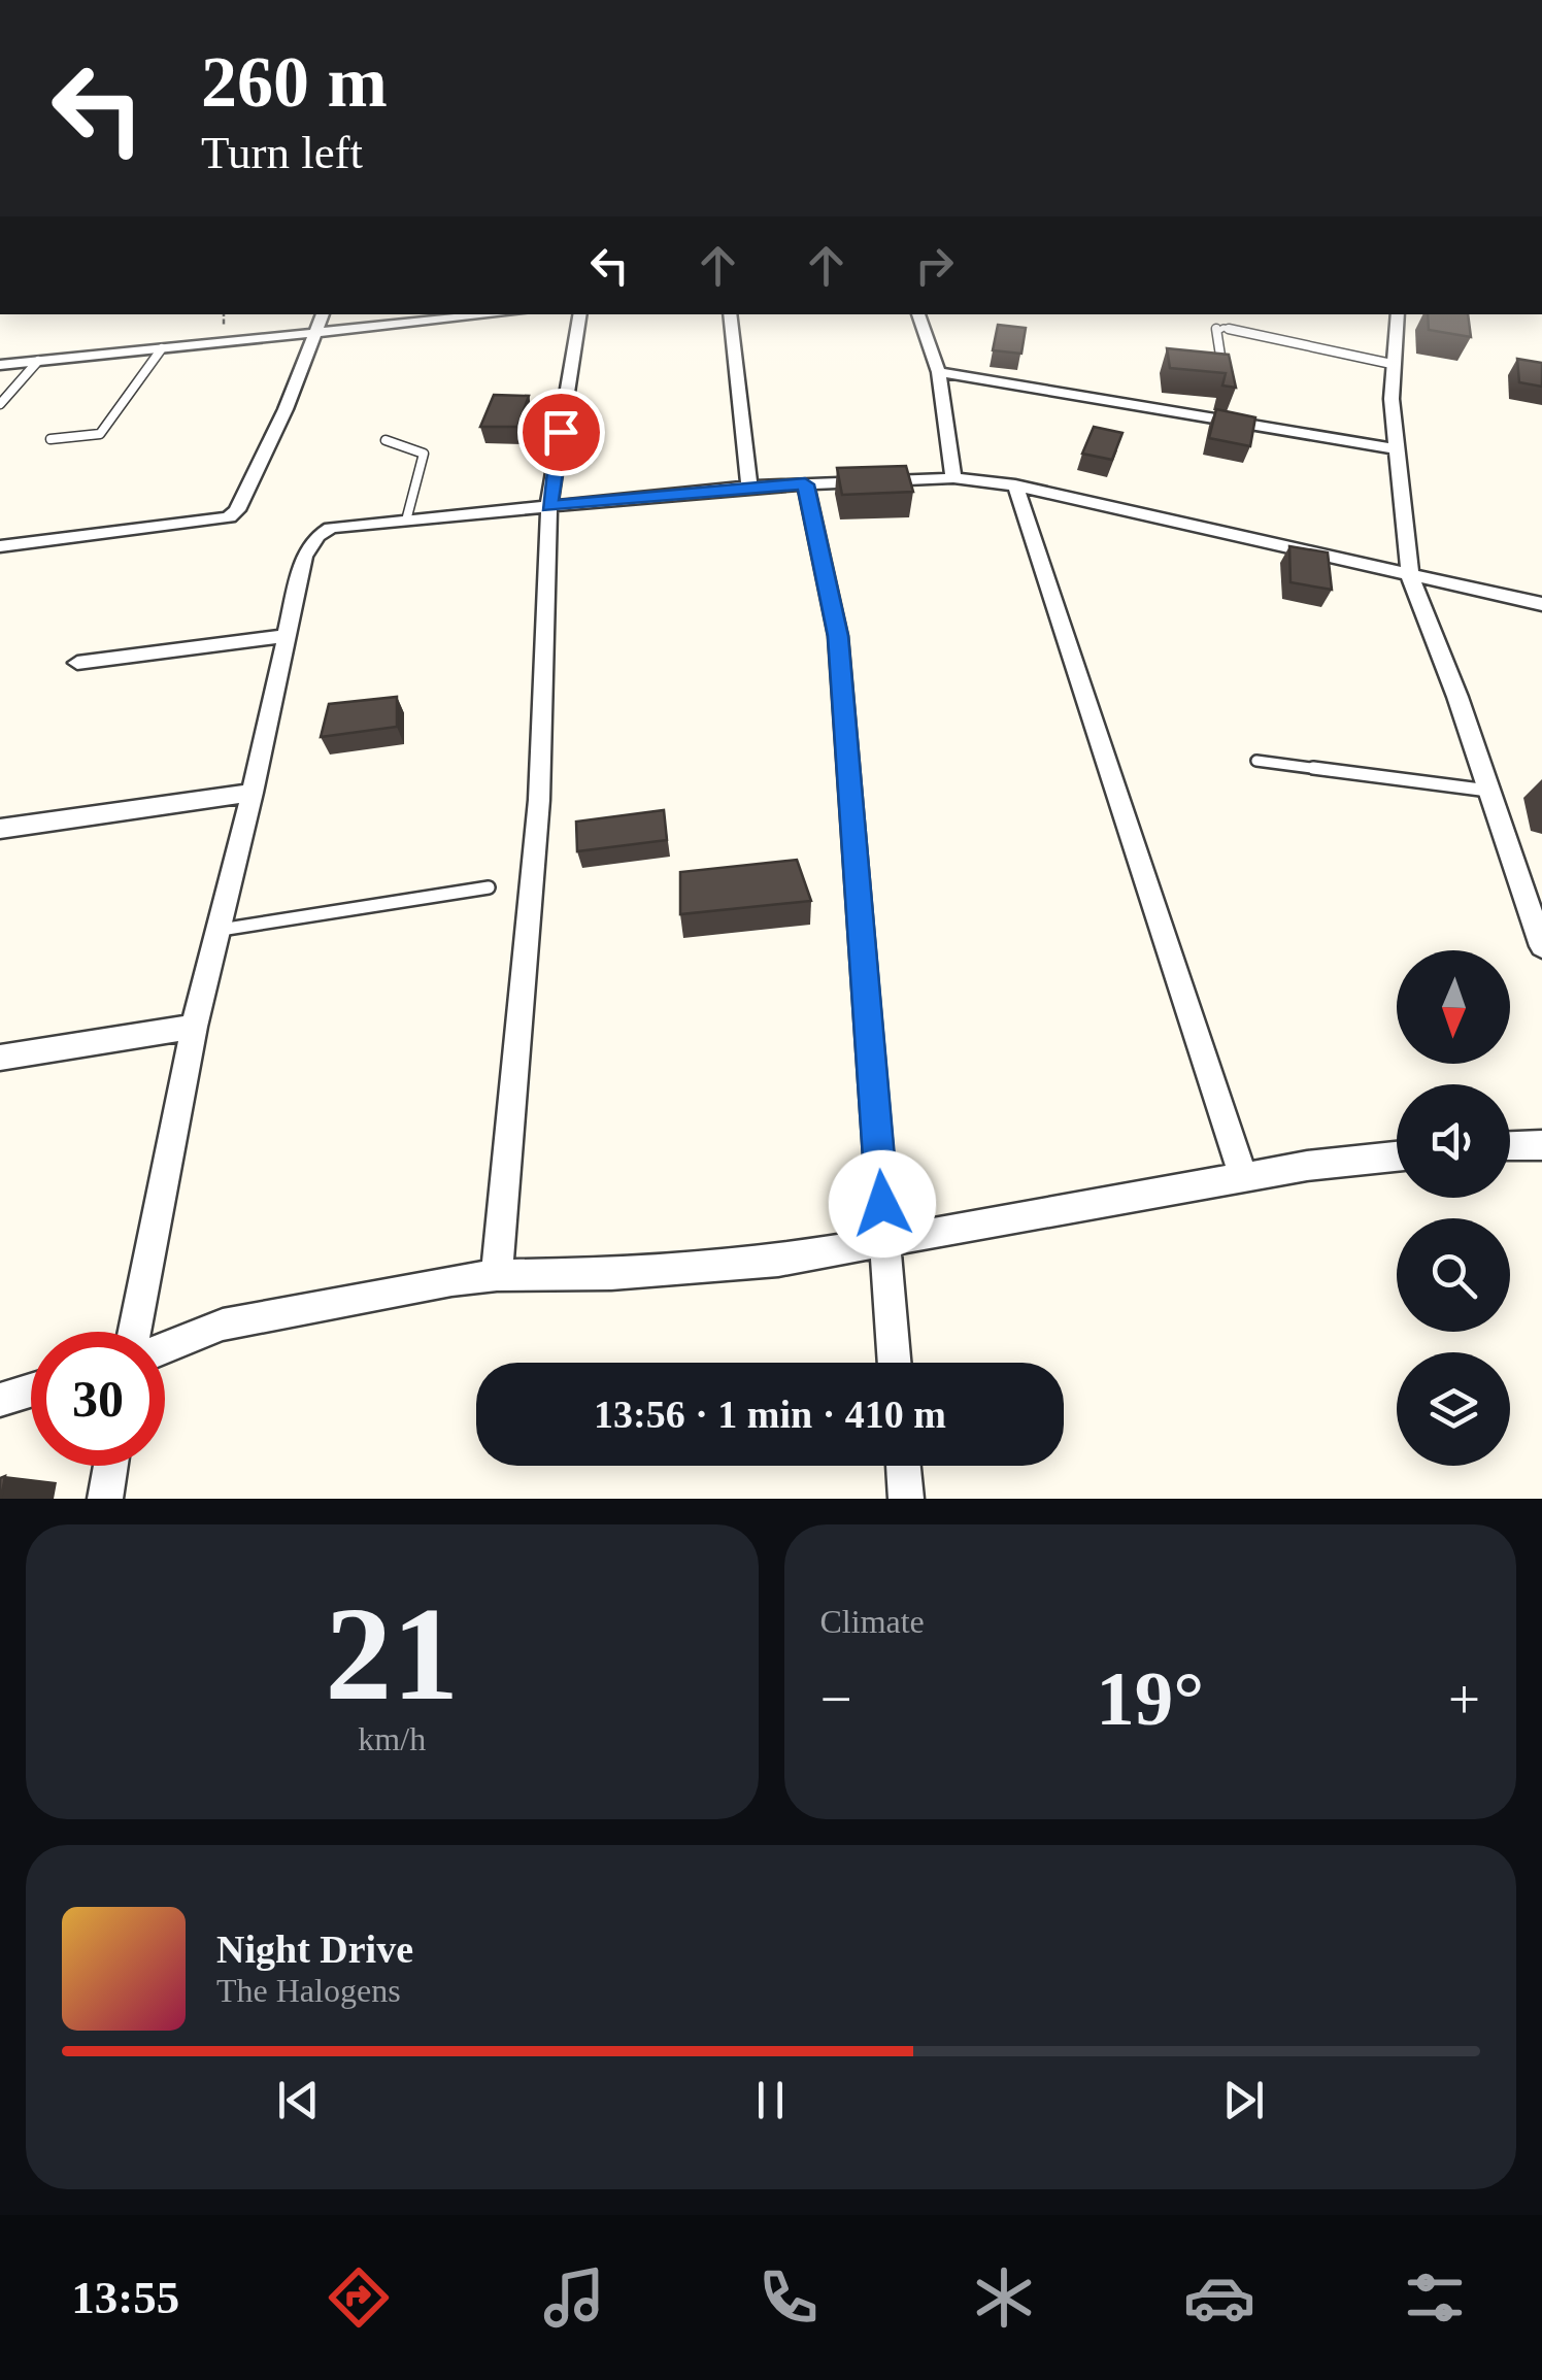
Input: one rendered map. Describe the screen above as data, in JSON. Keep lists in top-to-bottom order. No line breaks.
{"north":"bottom","page":{"turn":["260 m","Turn left"],"limit":"30","trip":"13:56 · 1 min · 410 m","tile":[["21","km/h"],"Climate"],"heat":["−","19°","+"],"song":["Night Drive","The Halogens"],"tabs":"13:55"}}
